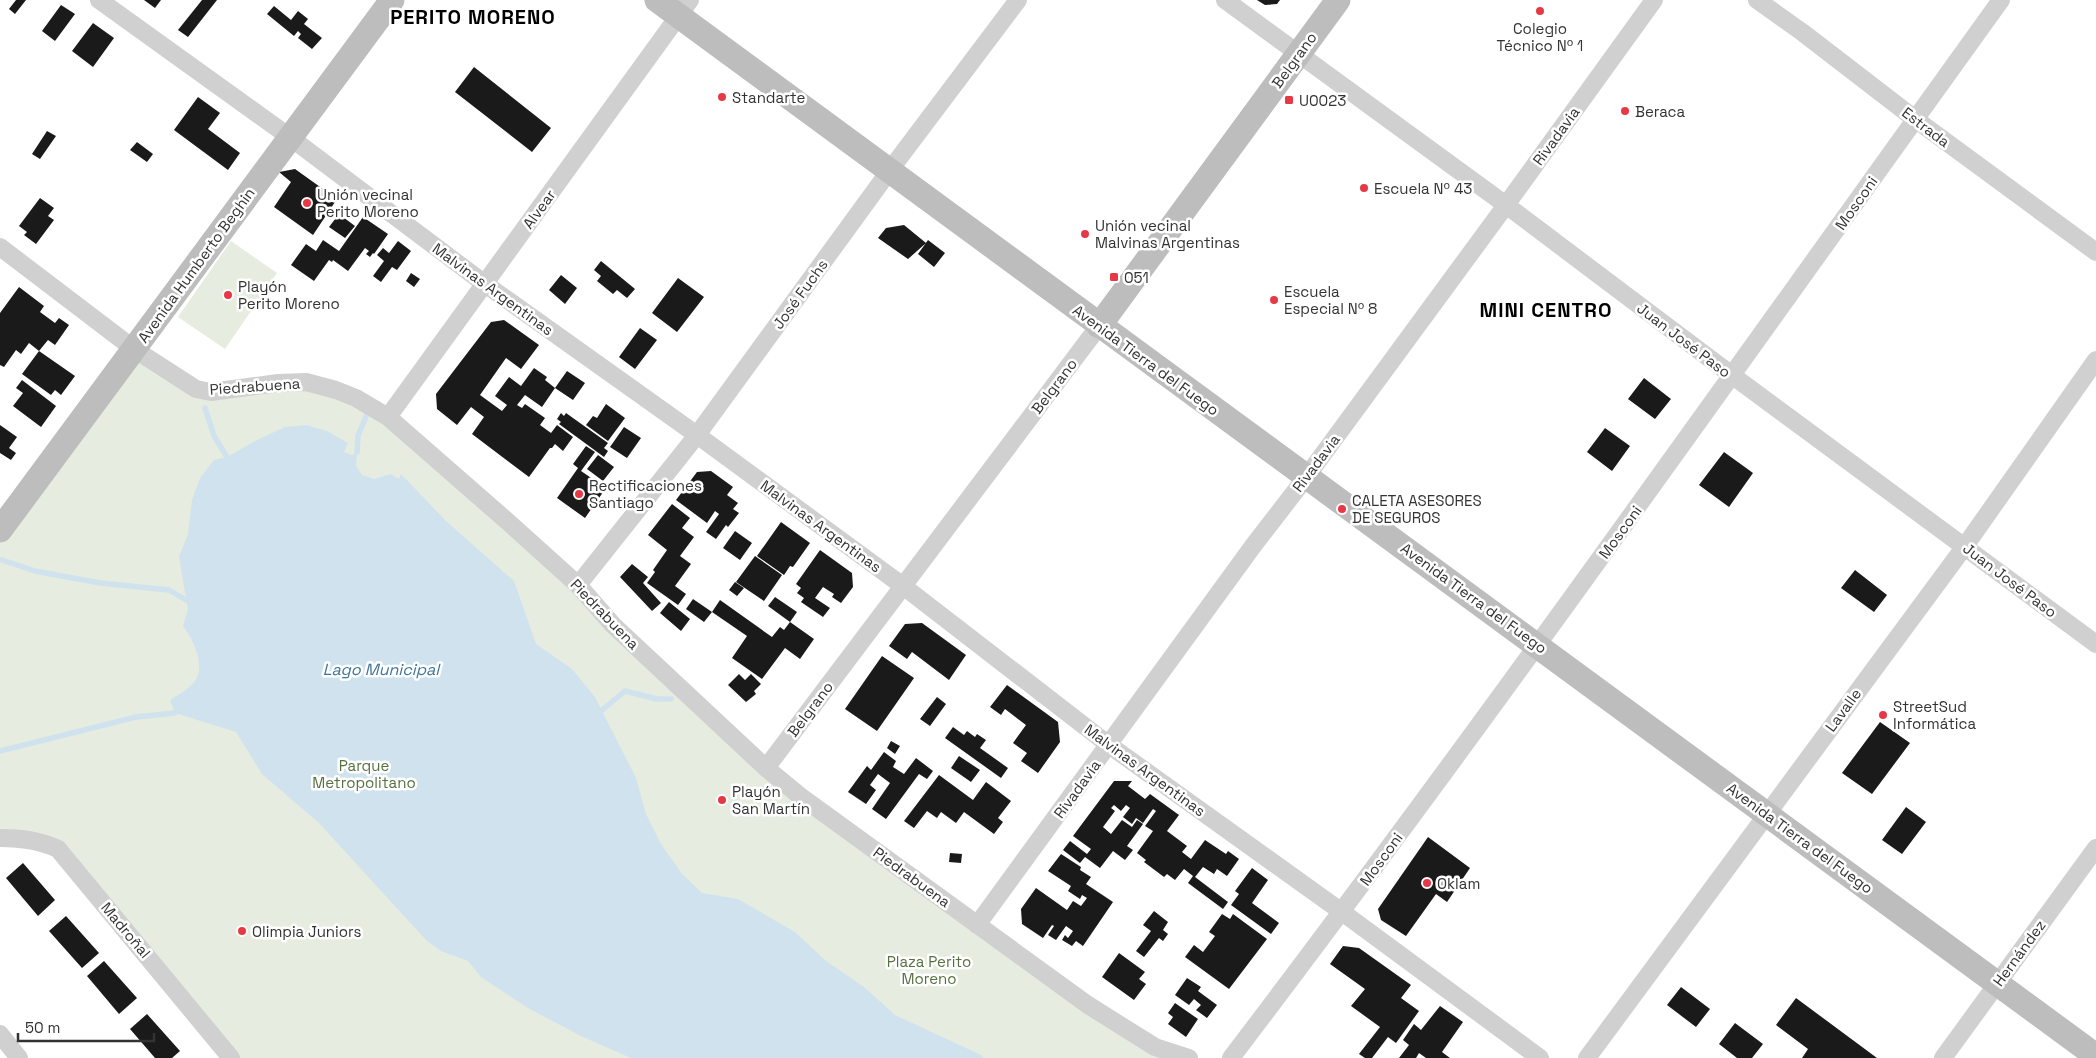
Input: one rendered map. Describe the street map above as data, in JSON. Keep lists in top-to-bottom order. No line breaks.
{"streets":{"street":["Belgrano","Estrada","Rivadavia","Mosconi","Alvear","Avenida Humberto Beghin","Malvinas Argentinas","José Fuchs","Juan José Paso","Avenida Tierra del Fuego","Piedrabuena","Lavalle","Madroñal","Hernández"]},"crossings":[["Belgrano","Malvinas Argentinas"],["Belgrano","Juan José Paso"],["Belgrano","Avenida Tierra del Fuego"],["Belgrano","Piedrabuena"],["Estrada","Mosconi"],["Rivadavia","Malvinas Argentinas"],["Rivadavia","Juan José Paso"],["Rivadavia","Avenida Tierra del Fuego"],["Rivadavia","Piedrabuena"],["Mosconi","Malvinas Argentinas"],["Mosconi","Juan José Paso"],["Mosconi","Avenida Tierra del Fuego"],["Alvear","Malvinas Argentinas"],["Alvear","Avenida Tierra del Fuego"],["Alvear","Piedrabuena"],["Avenida Humberto Beghin","Malvinas Argentinas"],["Avenida Humberto Beghin","Piedrabuena"],["Malvinas Argentinas","José Fuchs"],["José Fuchs","Avenida Tierra del Fuego"],["José Fuchs","Piedrabuena"],["Juan José Paso","Lavalle"],["Avenida Tierra del Fuego","Lavalle"],["Avenida Tierra del Fuego","Hernández"]],"districts":["PERITO MORENO","MINI CENTRO"],"water":["Lago Municipal"],"parks":["Parque Metropolitano","Plaza Perito Moreno"],"places":{"other":["Colegio Técnico Nº 1","Standarte","Beraca","Escuela Nº 43","Unión vecinal Perito Moreno","Unión vecinal Malvinas Argentinas","Playón Perito Moreno","Escuela Especial Nº 8","Rectificaciones Santiago","CALETA ASESORES DE SEGUROS","StreetSud Informática","Playón San Martín","Oklam","Olimpia Juniors"],"transit":["U0023","051"]},"scale_bar":"50 m"}
